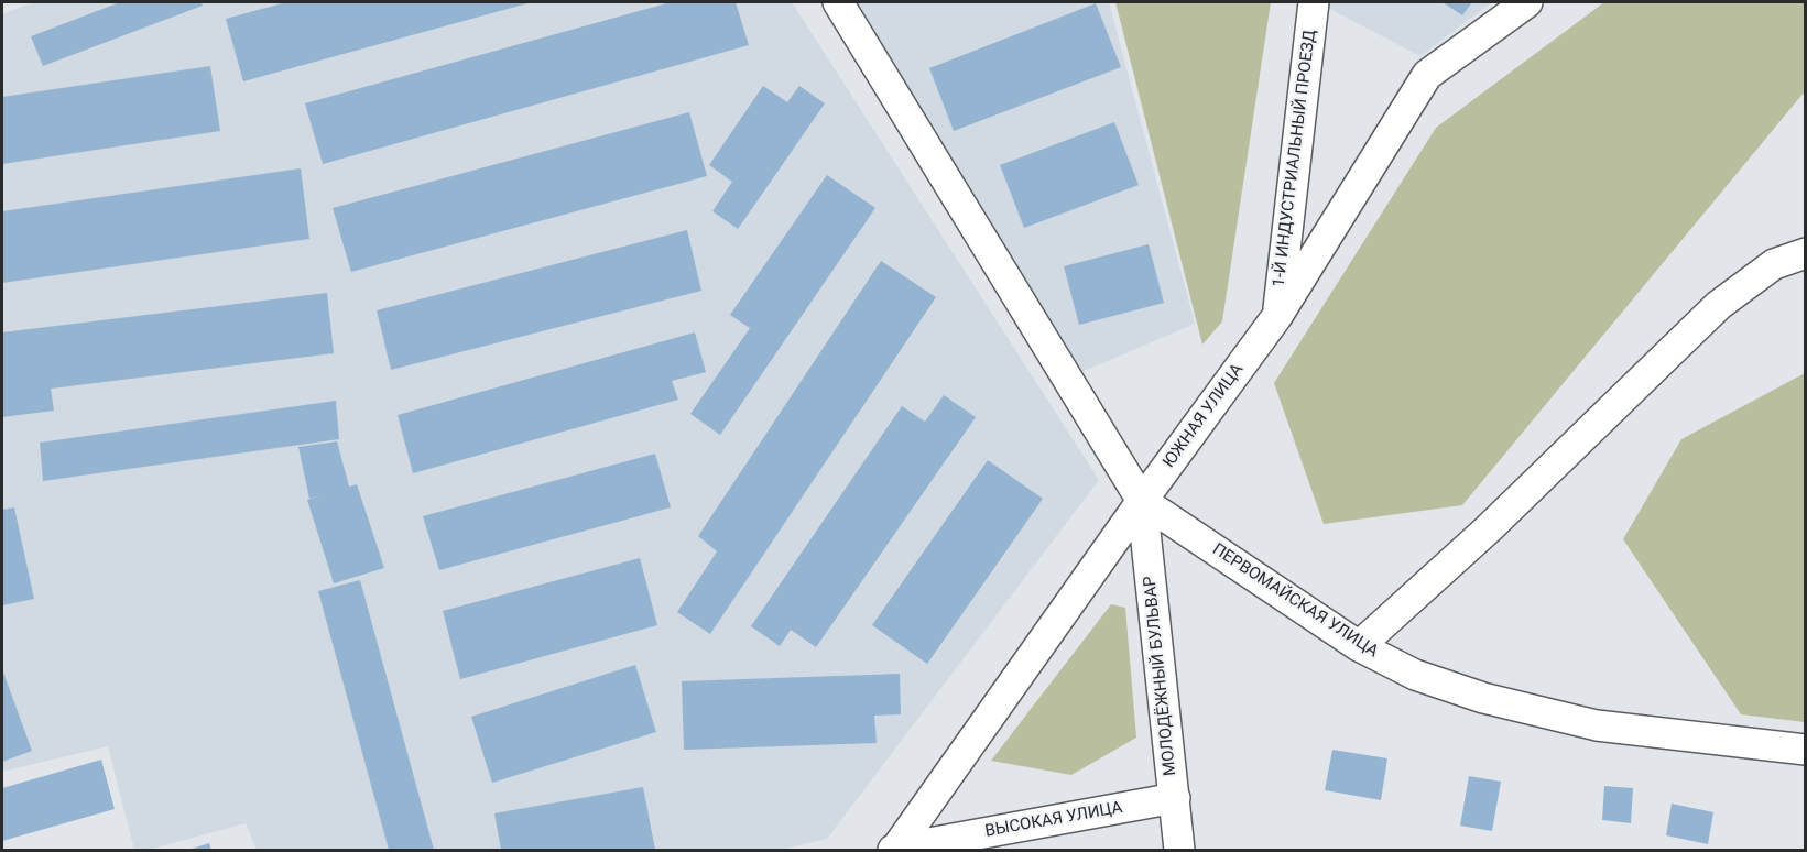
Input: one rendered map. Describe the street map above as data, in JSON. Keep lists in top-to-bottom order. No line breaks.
{"streets":{"street":["1-Й ИНДУСТРИАЛЬНЫЙ ПРОЕЗД","ЮЖНАЯ УЛИЦА","ПЕРВОМАЙСКАЯ УЛИЦА","МОЛОДЁЖНЫЙ БУЛЬВАР","ВЫСОКАЯ УЛИЦА"]},"crossings":[["1-Й ИНДУСТРИАЛЬНЫЙ ПРОЕЗД","ЮЖНАЯ УЛИЦА"],["ЮЖНАЯ УЛИЦА","ПЕРВОМАЙСКАЯ УЛИЦА"],["ЮЖНАЯ УЛИЦА","МОЛОДЁЖНЫЙ БУЛЬВАР"],["ЮЖНАЯ УЛИЦА","ВЫСОКАЯ УЛИЦА"],["ПЕРВОМАЙСКАЯ УЛИЦА","МОЛОДЁЖНЫЙ БУЛЬВАР"],["МОЛОДЁЖНЫЙ БУЛЬВАР","ВЫСОКАЯ УЛИЦА"]]}
